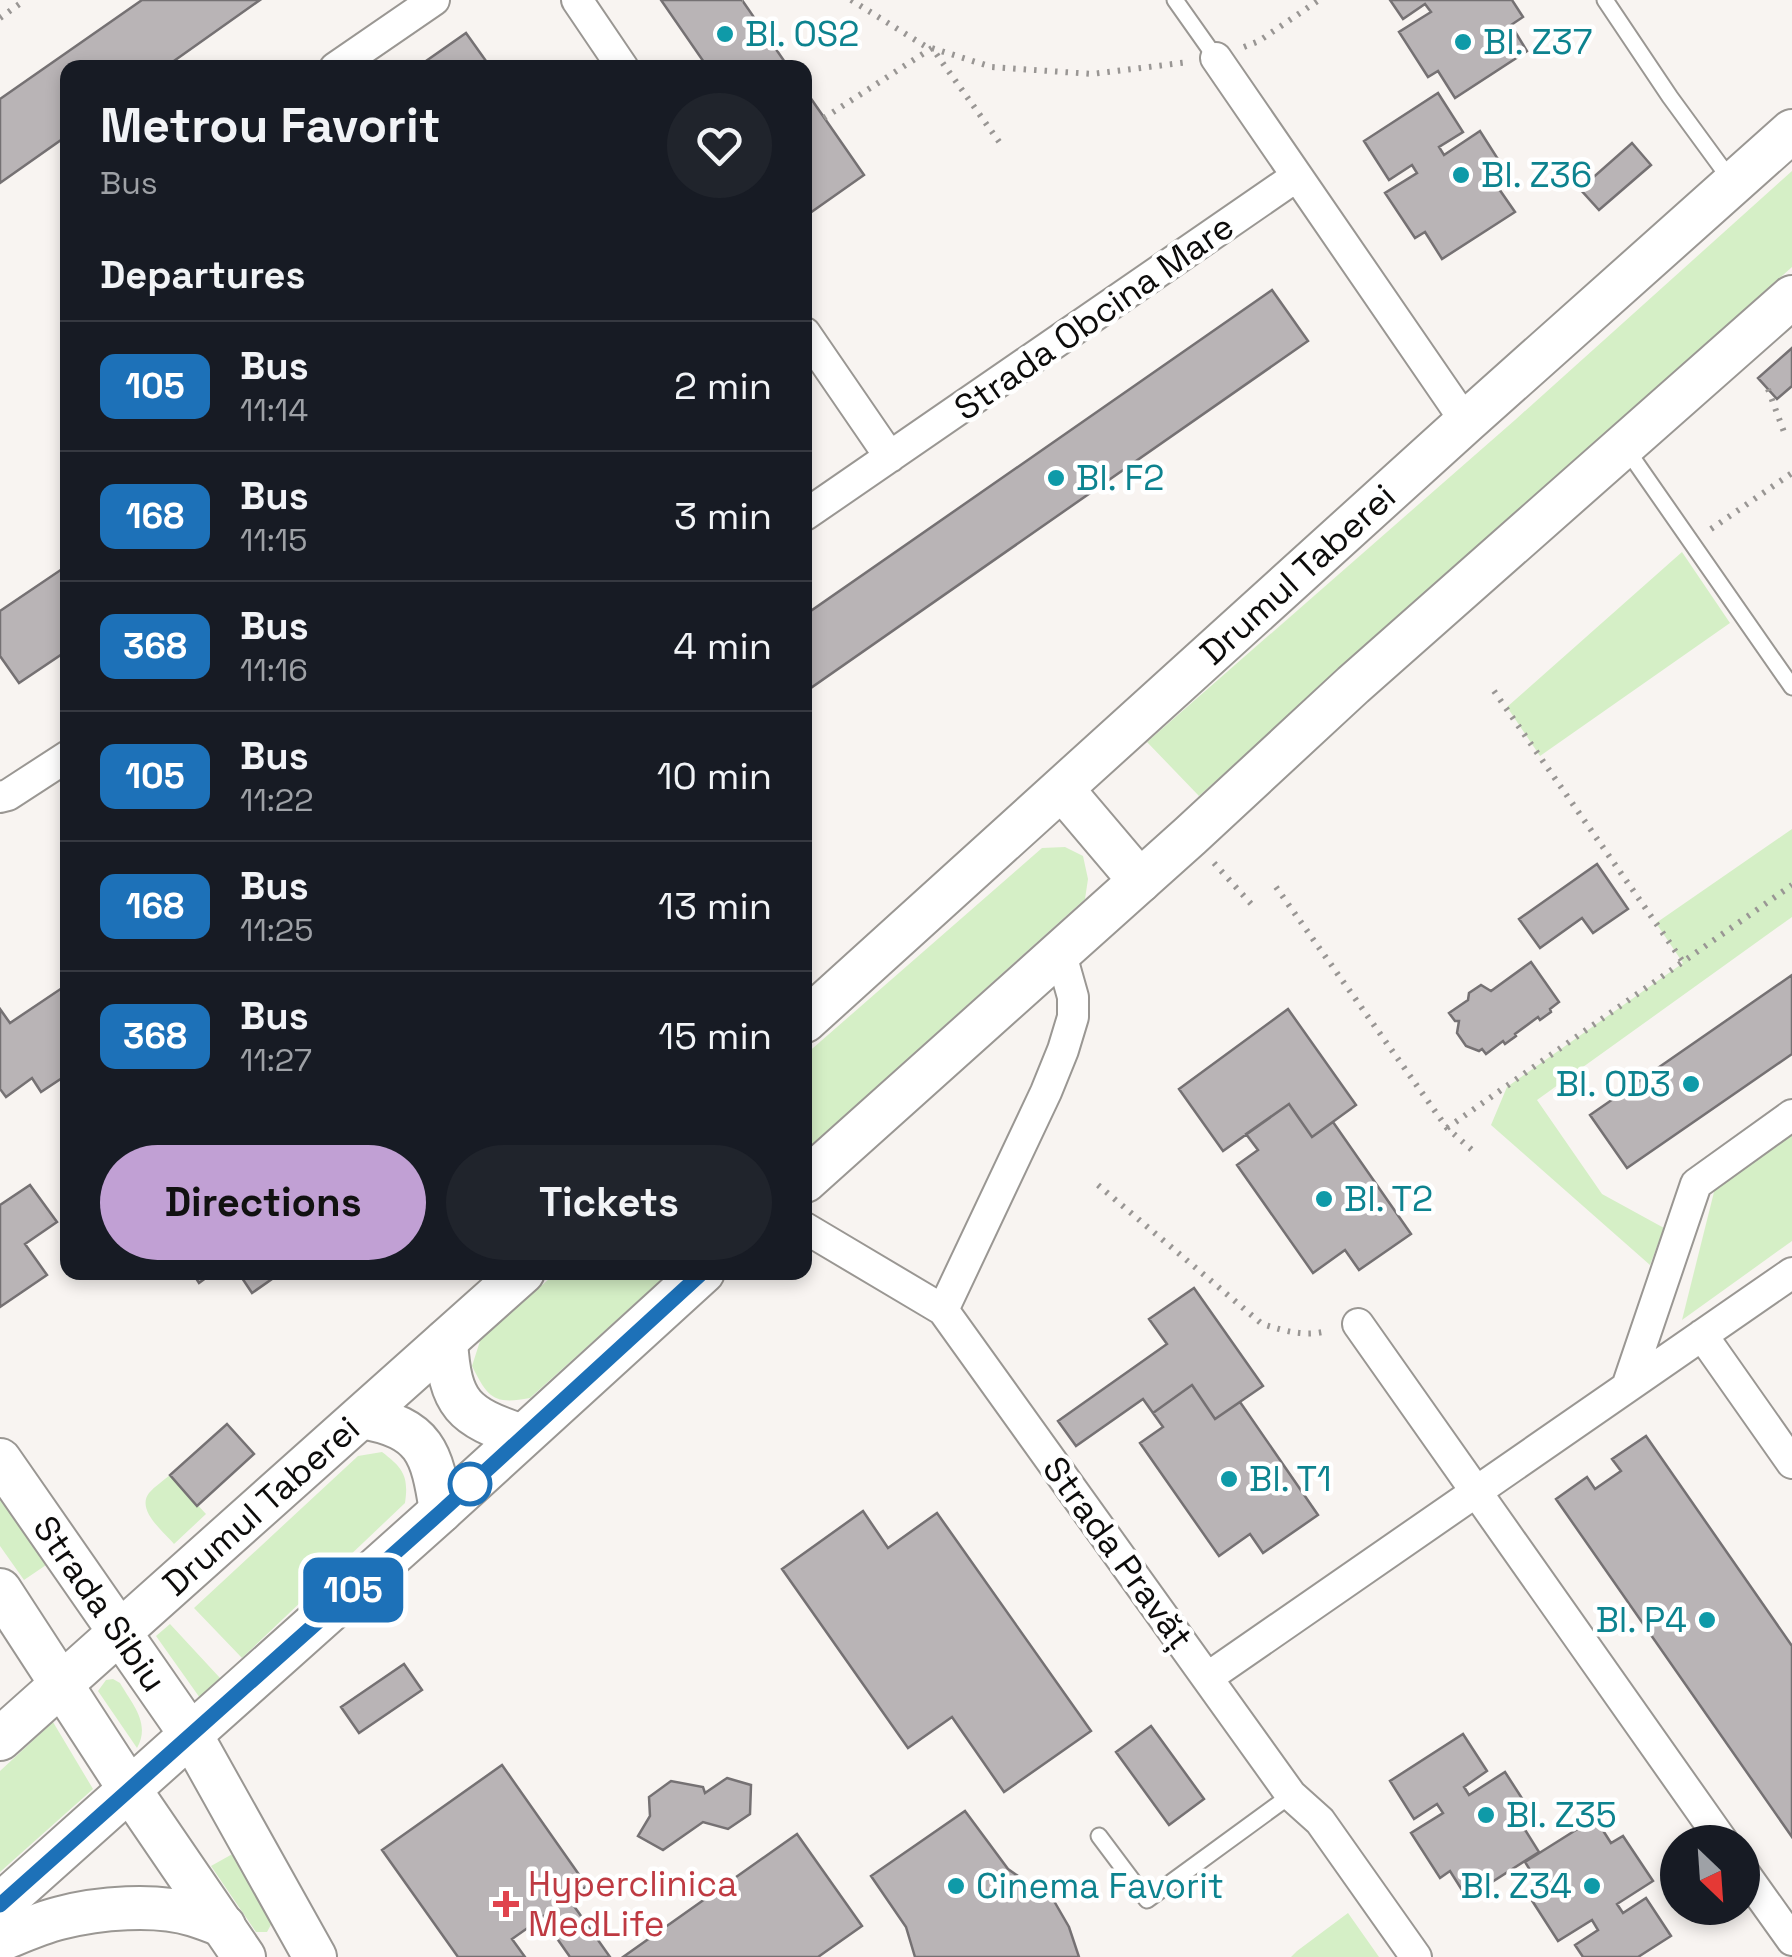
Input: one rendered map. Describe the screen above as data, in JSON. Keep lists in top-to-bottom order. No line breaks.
{"streets":{"main road":["Drumul Taberei","Strada Sibiu"],"street":["Strada Obcina Mare","Strada Pravăț"]},"crossings":[["Drumul Taberei","Strada Sibiu"]],"places":{"other":["Bl. OS2","Bl. Z37","Bl. Z36","Bl. F2","Bl. OD3","Bl. T2","Bl. T1","Bl. P4","Bl. Z35","Cinema Favorit","Bl. Z34"],"health":["Hyperclinica MedLife"]},"lines":["bus line 105"],"north":"bottom right","page":{"on_map":"105","heading":[["Metrou Favorit","Bus"],"Departures"],"list":[{"mark":"105","name":"Bus","note":"11:14","value":"2 min"},{"mark":"168","name":"Bus","note":"11:15","value":"3 min"},{"mark":"368","name":"Bus","note":"11:16","value":"4 min"},{"mark":"105","name":"Bus","note":"11:22","value":"10 min"},{"mark":"168","name":"Bus","note":"11:25","value":"13 min"},{"mark":"368","name":"Bus","note":"11:27","value":"15 min"}],"buttons":["Directions","Tickets"]}}
